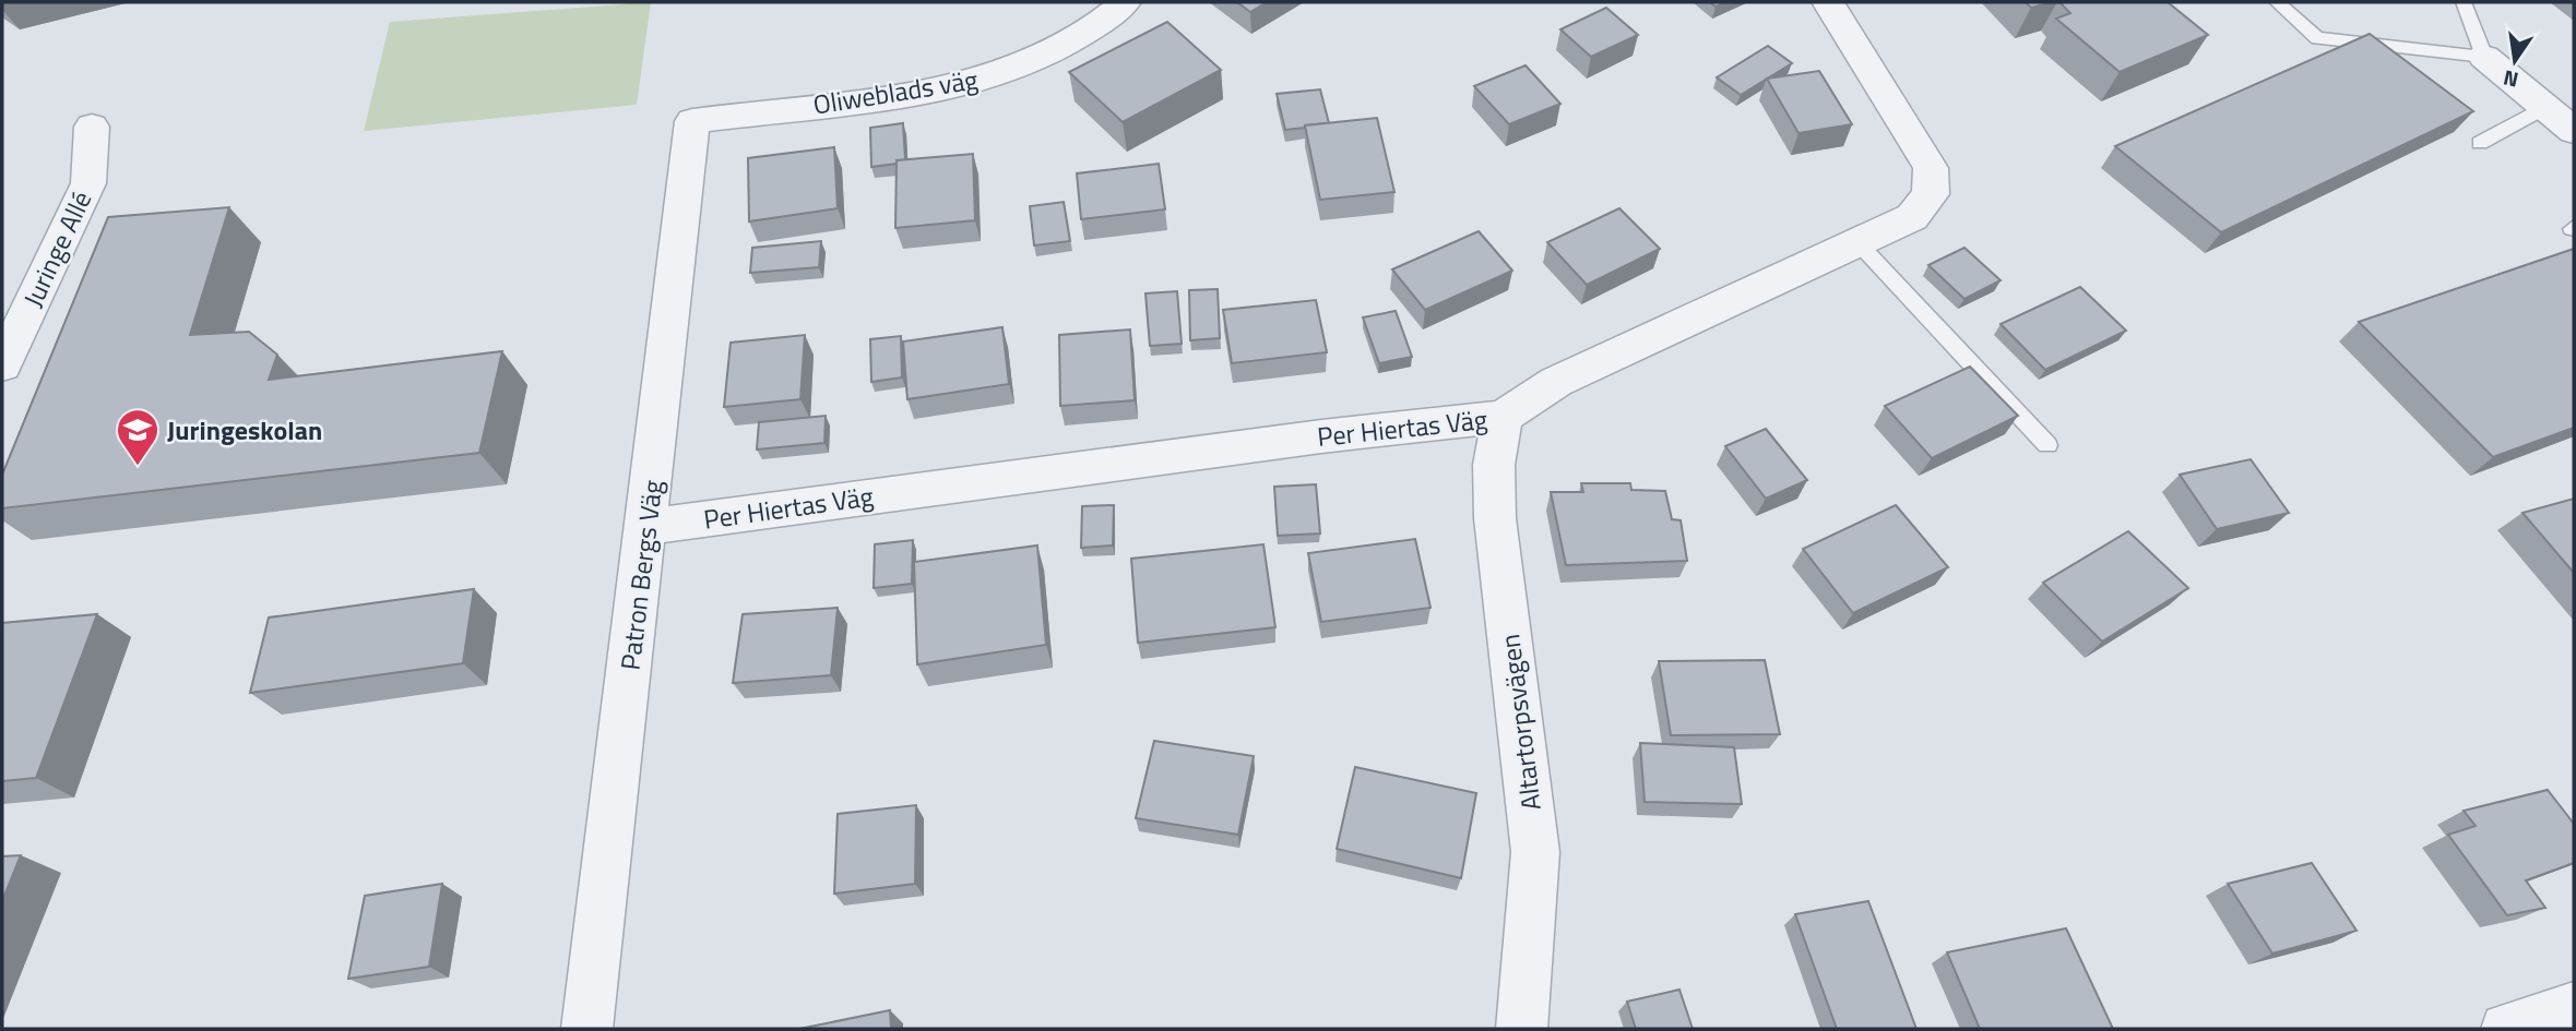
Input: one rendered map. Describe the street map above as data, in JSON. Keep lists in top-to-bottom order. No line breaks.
{"streets":{"street":["Oliweblads väg","Juringe Allé","Per Hiertas Väg","Patron Bergs Väg","Altartorpsvägen"]},"crossings":[["Oliweblads väg","Patron Bergs Väg"],["Per Hiertas Väg","Patron Bergs Väg"],["Per Hiertas Väg","Altartorpsvägen"]],"places":{"school or university":["Juringeskolan"]},"north":"bottom"}
